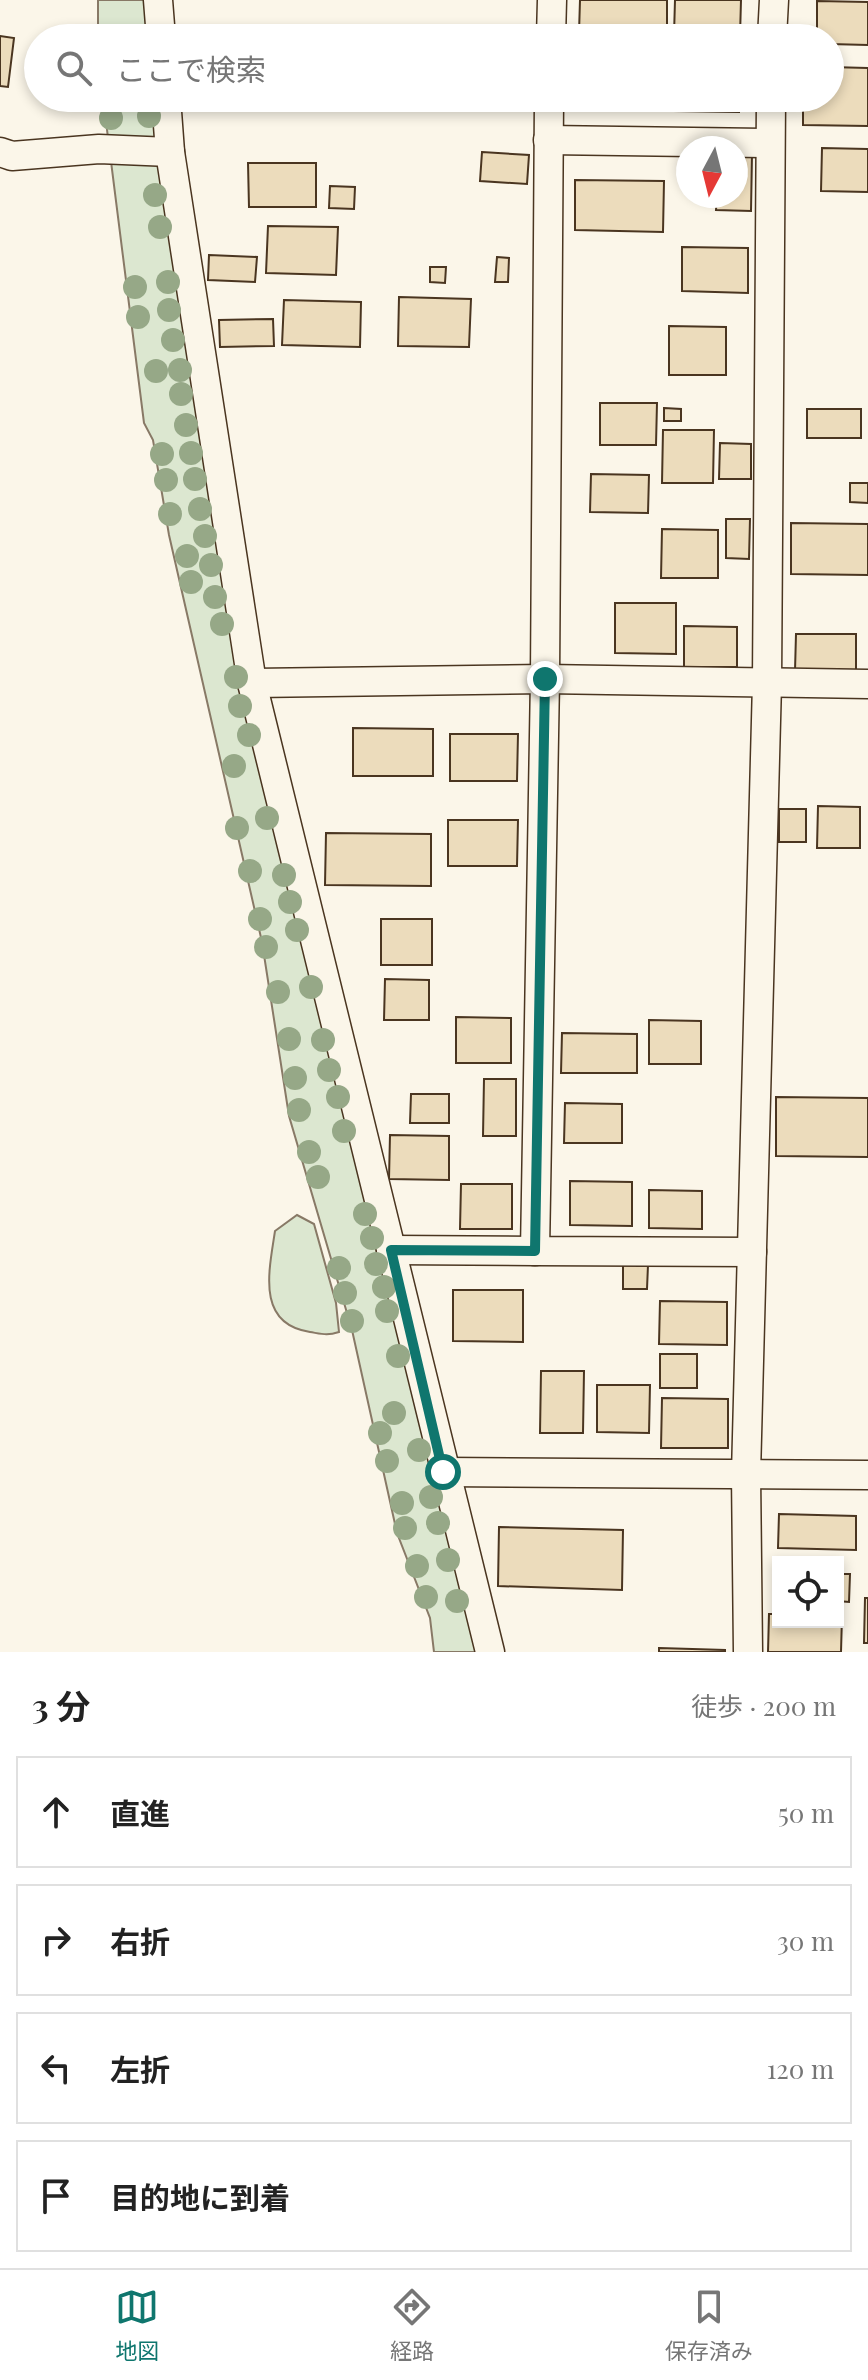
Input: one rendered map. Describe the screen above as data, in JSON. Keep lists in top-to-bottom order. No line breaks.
{"north":"bottom","page":{"search":"ここで検索","heading":["3 分","徒歩 · 200 m"],"list":[["直進","50 m"],["右折","30 m"],["左折","120 m"],"目的地に到着"],"nav":["地図","経路","保存済み"]}}
